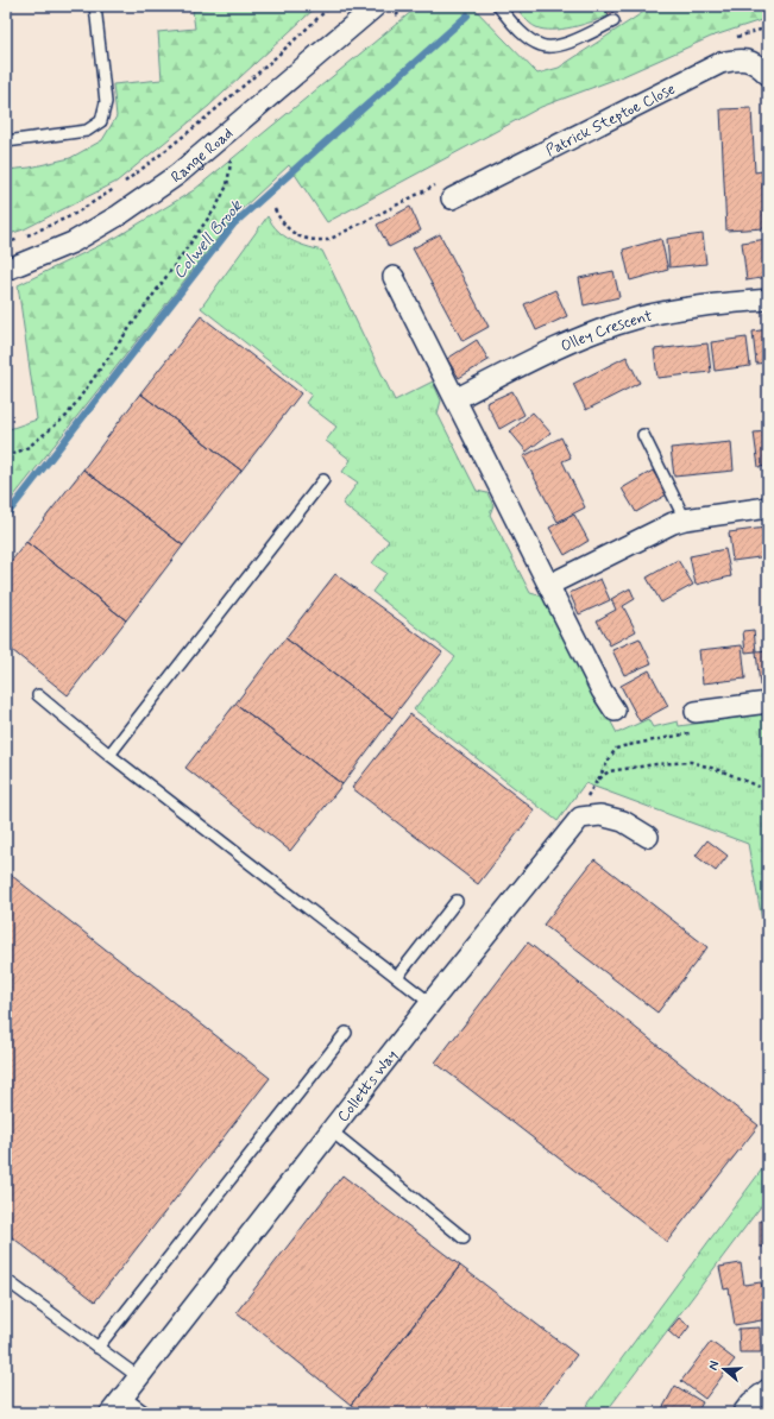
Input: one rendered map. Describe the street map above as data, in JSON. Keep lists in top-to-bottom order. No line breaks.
{"streets":{"street":["Patrick Steptoe Close","Range Road","Olley Crescent","Colletts Way"]},"water":["Colwell Brook"],"north":"left"}
